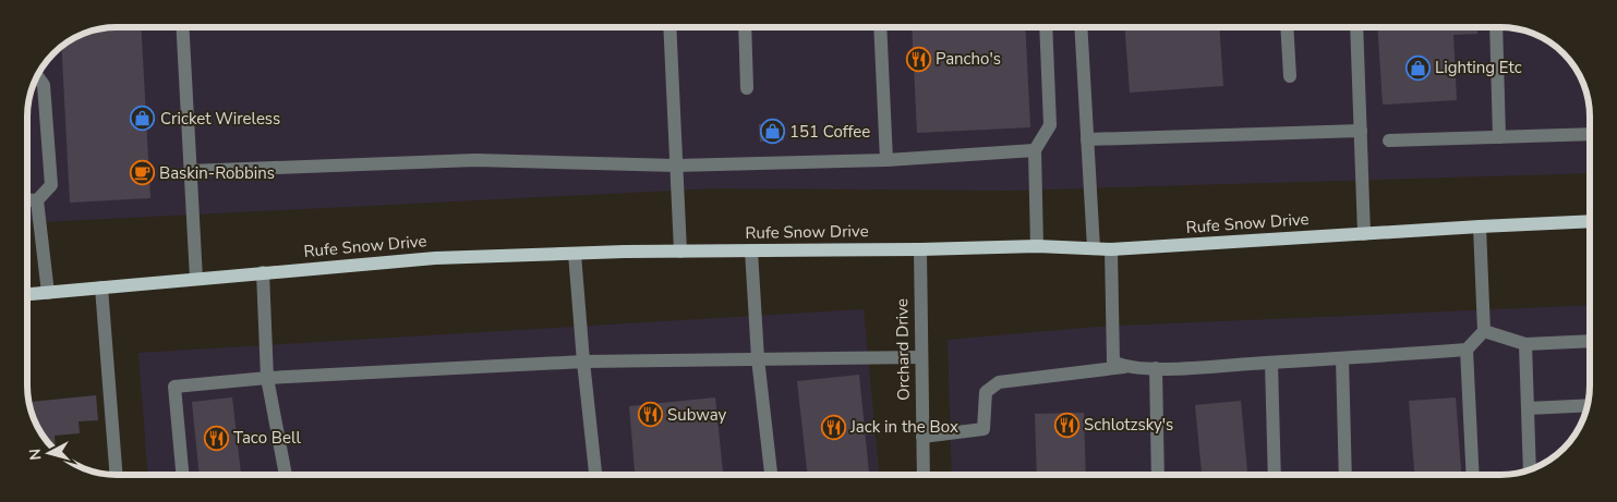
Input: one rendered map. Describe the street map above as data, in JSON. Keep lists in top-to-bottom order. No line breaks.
{"streets":{"main road":["Rufe Snow Drive"],"street":["Orchard Drive"]},"crossings":[["Rufe Snow Drive","Orchard Drive"]],"places":{"restaurant":["Pancho's","Subway","Schlotzsky's","Jack in the Box","Taco Bell"],"shop":["Lighting Etc","Cricket Wireless","151 Coffee"],"cafe":["Baskin-Robbins"]},"north":"left"}
